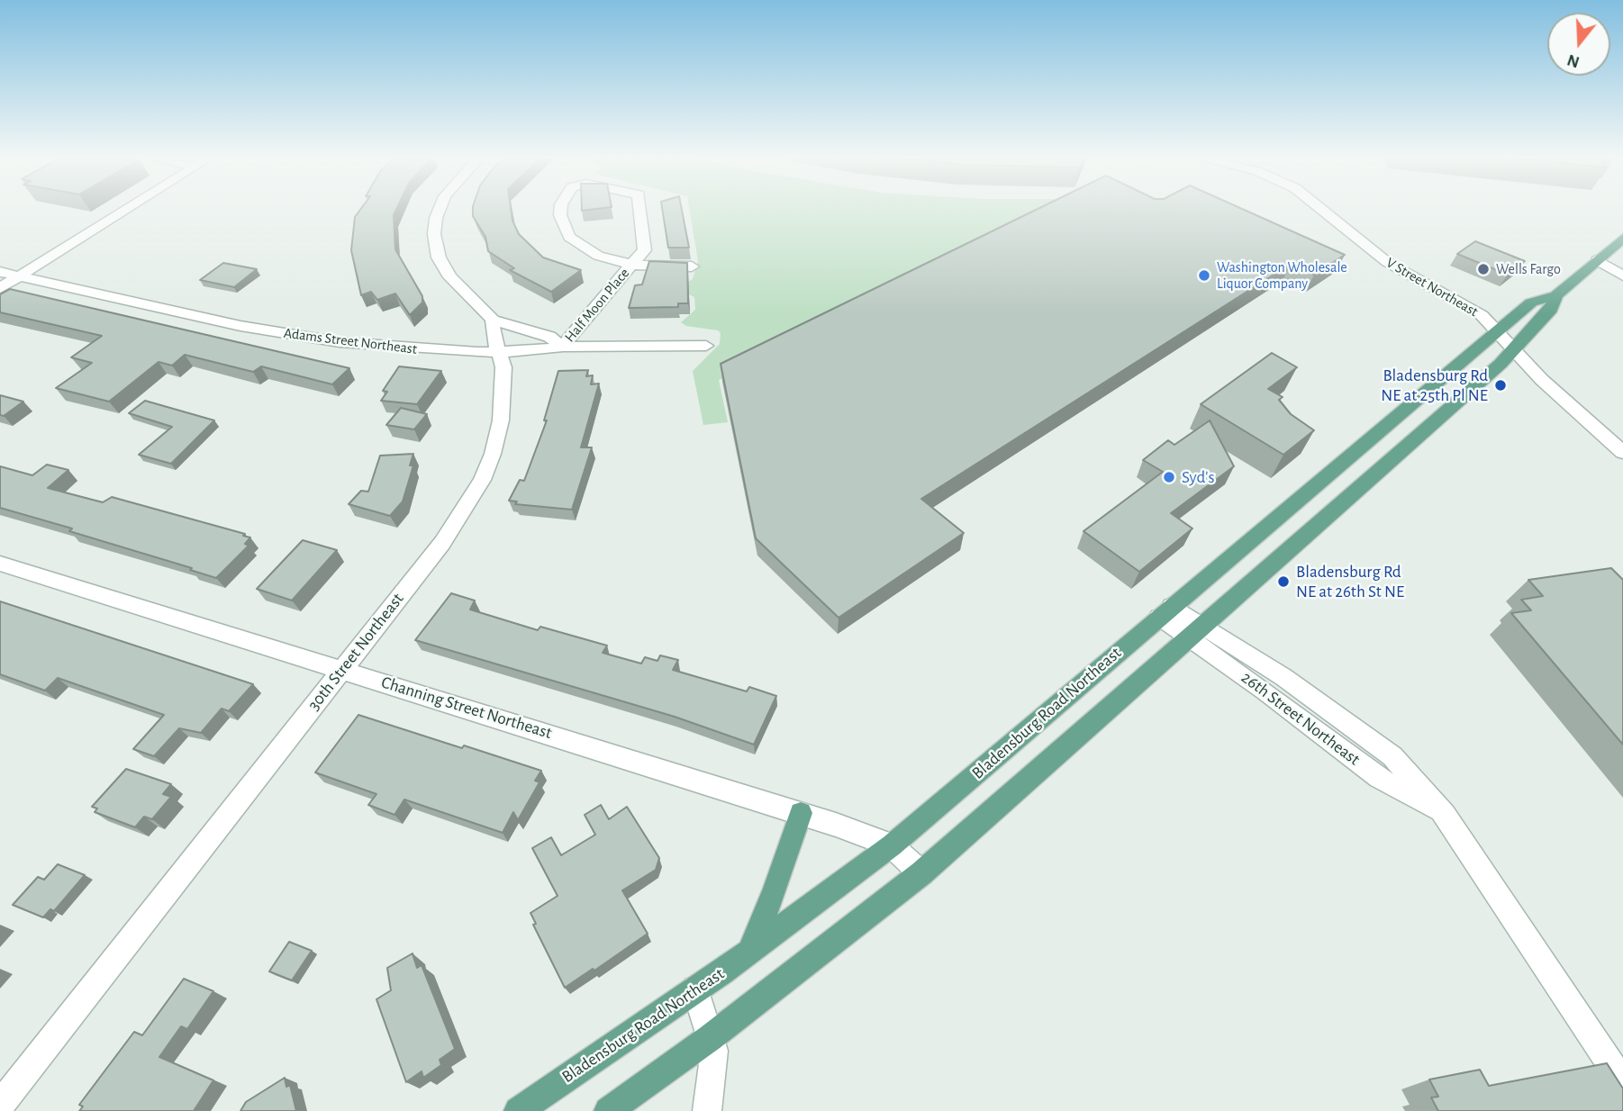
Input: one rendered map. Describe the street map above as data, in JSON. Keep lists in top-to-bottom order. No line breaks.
{"streets":{"main road":["Bladensburg Road Northeast"],"street":["V Street Northeast","Half Moon Place","Adams Street Northeast","30th Street Northeast","Channing Street Northeast","26th Street Northeast"]},"crossings":[["V Street Northeast","Bladensburg Road Northeast"],["Half Moon Place","Adams Street Northeast"],["Adams Street Northeast","30th Street Northeast"],["30th Street Northeast","Channing Street Northeast"],["Channing Street Northeast","Bladensburg Road Northeast"],["Bladensburg Road Northeast","26th Street Northeast"]],"places":["Wells Fargo","Washington Wholesale Liquor Company","Bladensburg Rd NE at 25th Pl NE","Syd's","Bladensburg Rd NE at 26th St NE"],"north":"bottom"}
